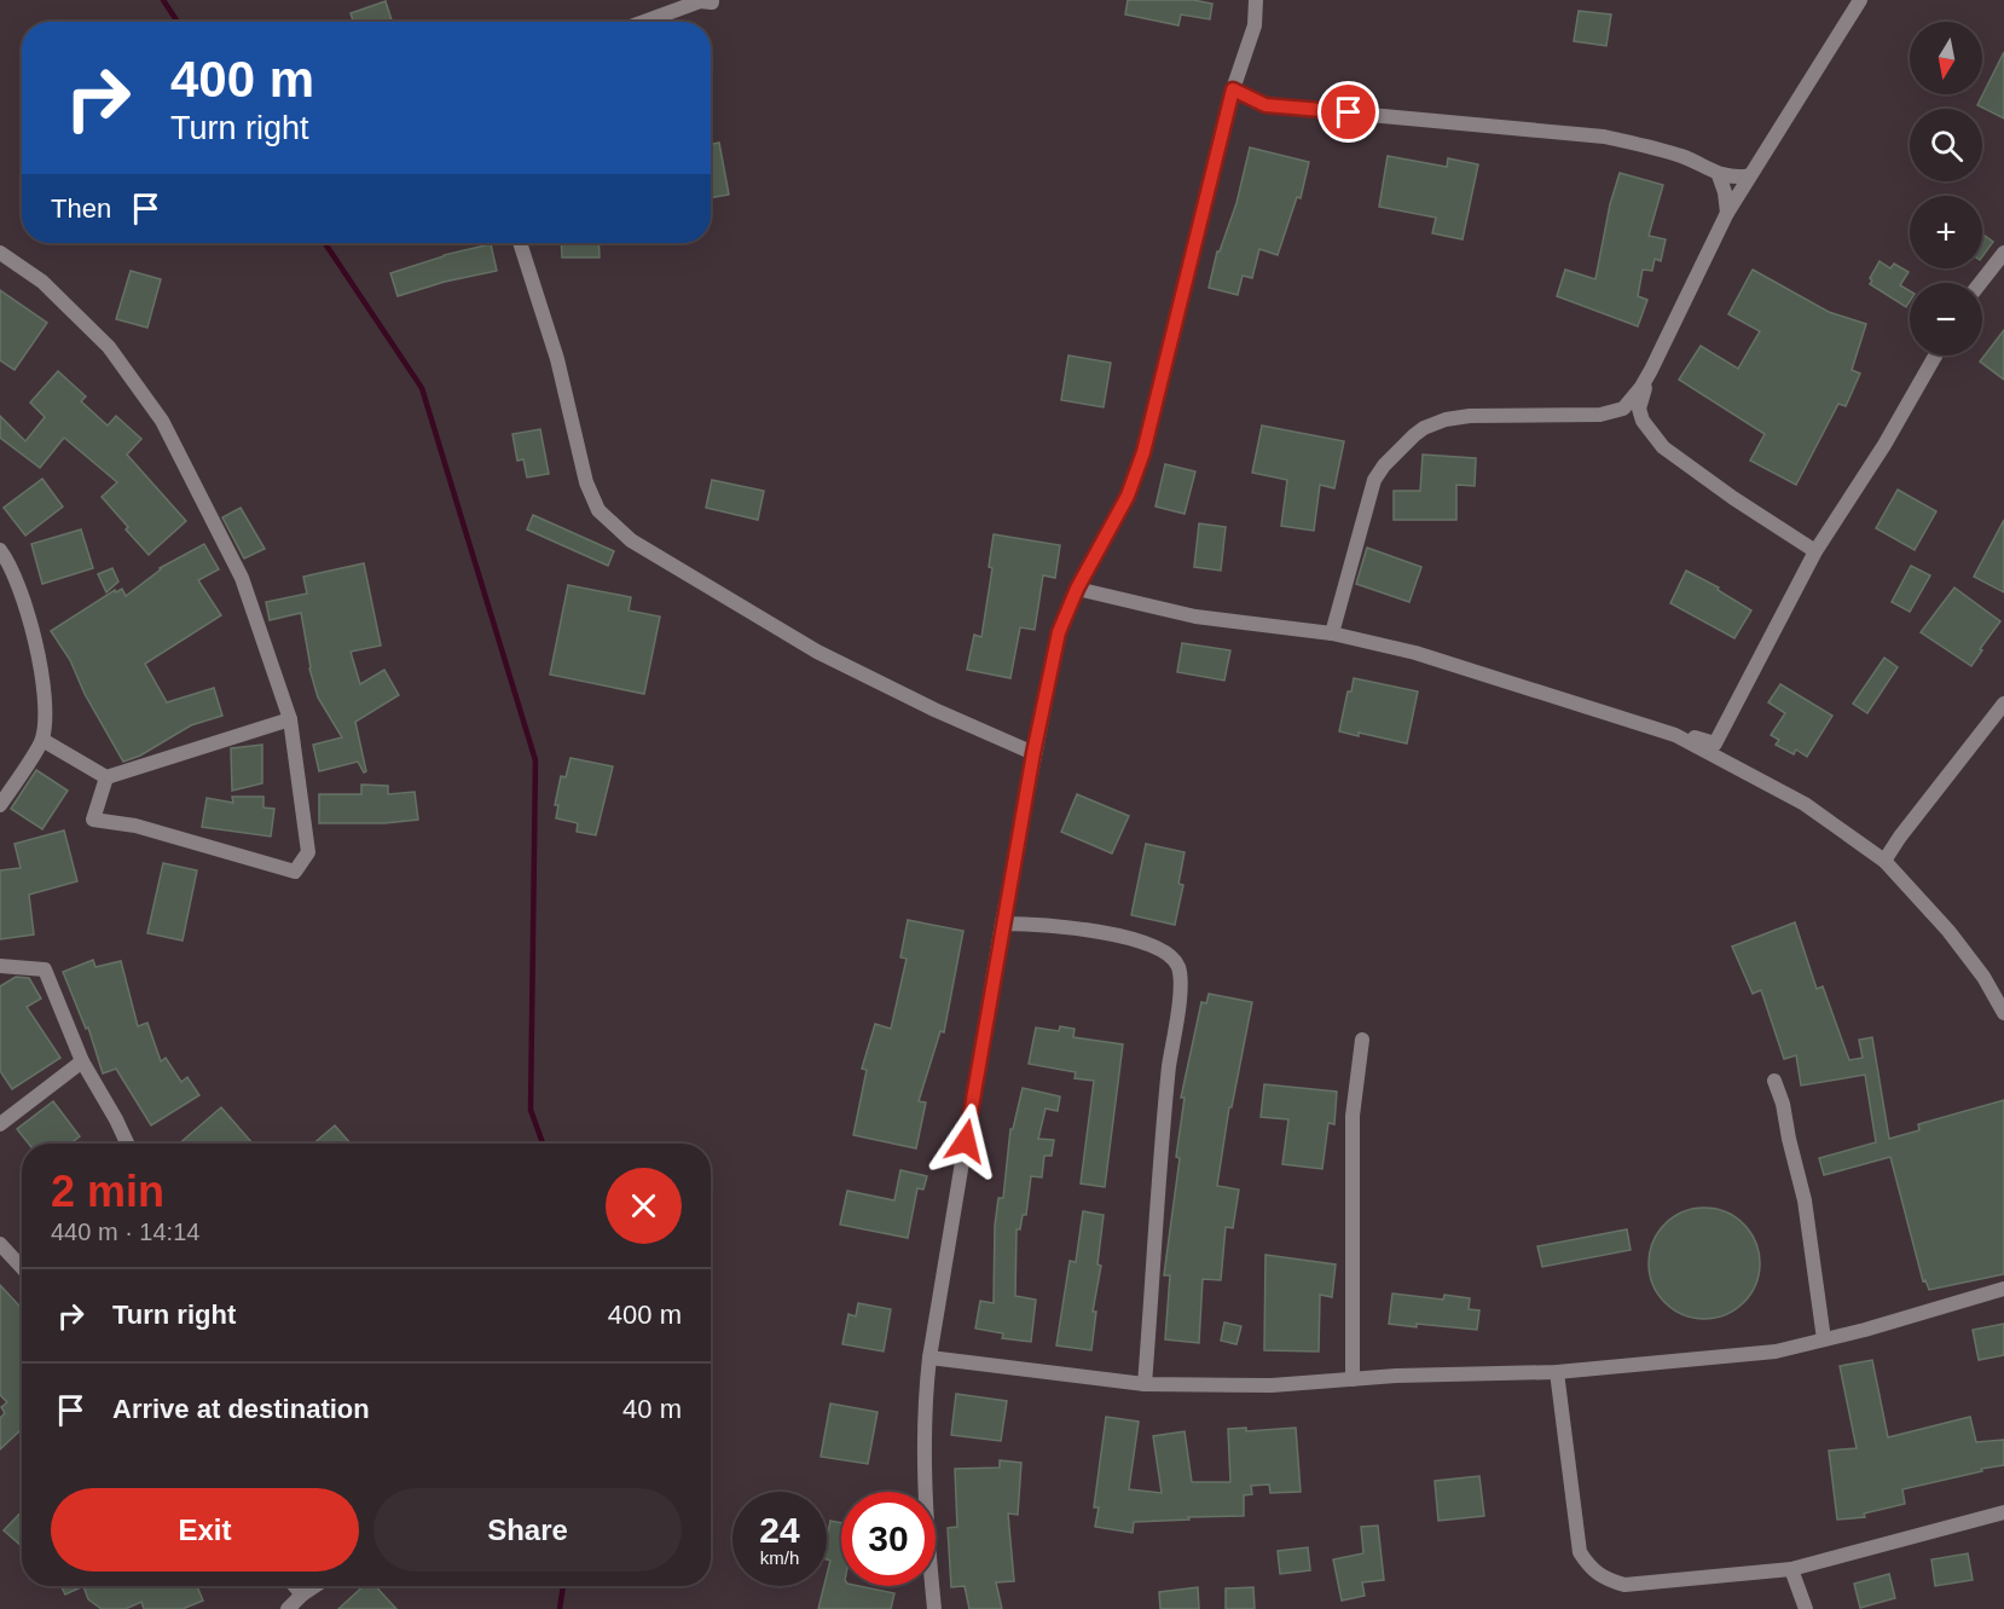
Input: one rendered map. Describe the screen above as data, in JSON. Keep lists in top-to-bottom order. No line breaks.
{"north":"bottom","page":{"map_buttons":["+","−"],"turn":["400 m","Turn right"],"then":"Then","heading":["2 min","440 m · 14:14"],"list":[{"name":"Turn right","value":"400 m"},{"name":"Arrive at destination","value":"40 m"}],"buttons":["Exit","Share"],"speed":"24 km/h","limit":"30"}}
